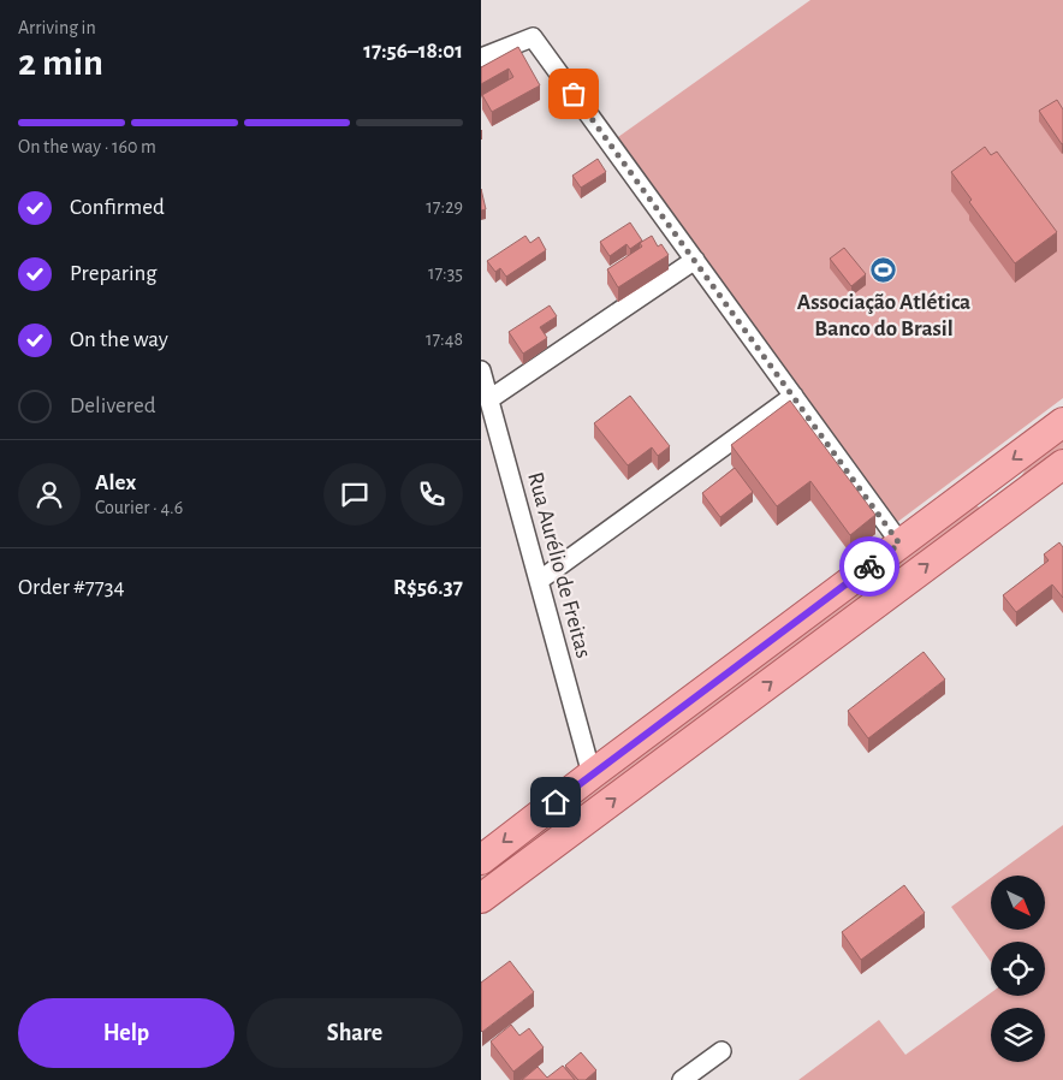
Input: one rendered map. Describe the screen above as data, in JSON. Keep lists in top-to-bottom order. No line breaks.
{"streets":{"street":["Rua Aurélio de Freitas"]},"places":{"sports":["Associação Atlética Banco do Brasil"]},"north":"bottom right","page":{"heading":["2 min","Arriving in","17:56–18:01"],"panel":["Alex","Courier · 4.6","Order #7734","R$56.37"],"bar":"On the way · 160 m","list":[["Confirmed","17:29"],["Preparing","17:35"],["On the way","17:48"],"Delivered"],"buttons":["Help","Share"]}}
